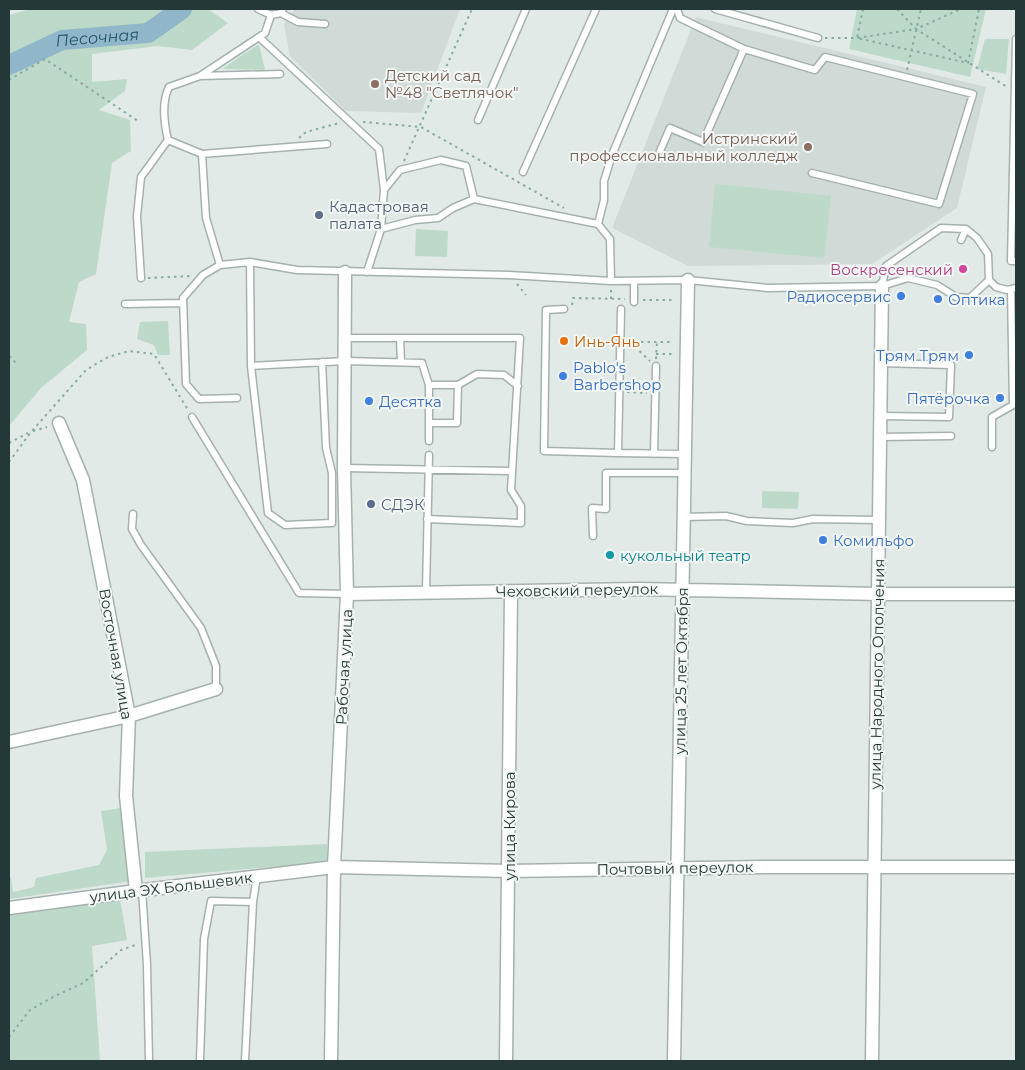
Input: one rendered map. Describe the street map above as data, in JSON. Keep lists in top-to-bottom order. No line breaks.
{"streets":{"street":["Чеховский переулок","Восточная улица","Рабочая улица","улица 25 лет Октября","улица Народного Ополчения","улица Кирова","Почтовый переулок","улица ЭХ Большевик"]},"crossings":[["Чеховский переулок","Рабочая улица"],["Чеховский переулок","улица 25 лет Октября"],["Чеховский переулок","улица Народного Ополчения"],["Чеховский переулок","улица Кирова"],["Восточная улица","улица ЭХ Большевик"],["Рабочая улица","Почтовый переулок"],["Рабочая улица","улица ЭХ Большевик"],["улица 25 лет Октября","Почтовый переулок"],["улица Народного Ополчения","Почтовый переулок"],["улица Кирова","Почтовый переулок"],["Почтовый переулок","улица ЭХ Большевик"]],"water":["Песочная"],"places":["Детский сад №48 \"Светлячок\"","Истринский профессиональный колледж","Кадастровая палата","Воскресенский","Радиосервис","Оптика","Инь-Янь","Трям Трям","Pablo's Barbershop","Пятёрочка","Десятка","СДЭК","Комильфо","кукольный театр"]}
